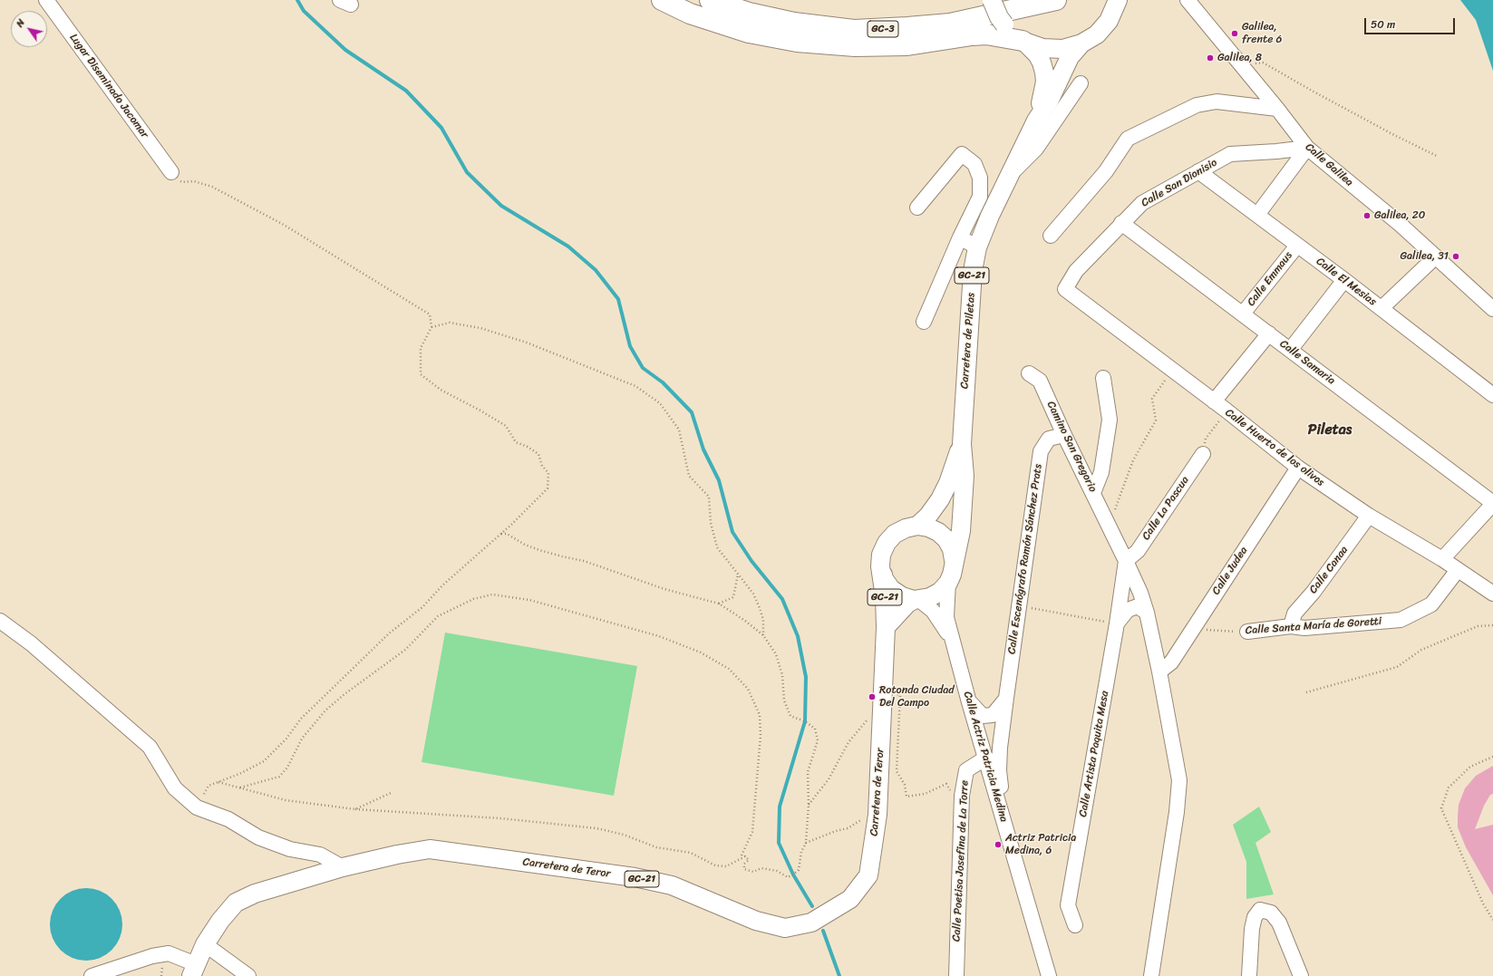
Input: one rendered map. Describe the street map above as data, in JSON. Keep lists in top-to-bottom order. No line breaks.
{"streets":{"highway":["GC-3"],"main road":["GC-21","Carretera de Piletas","Carretera de Teror"],"street":["Lugar Diseminado Jacomar","Calle Galilea","Calle San Dionisio","Calle Emmaus","Calle El Mesias","Calle Samaria","Camino San Gregorio","Calle Huerto de los olivos","Calle La Pascua","Calle Escenógrafo Ramón Sánchez Prats","Calle Canaa","Calle Judea","Calle Santa María de Goretti","Calle Artista Paquita Mesa","Calle Actriz Patricia Medina","Calle Poetisa Josefina de La Torre"]},"crossings":[["Calle Galilea","Calle San Dionisio"],["Calle San Dionisio","Calle El Mesias"],["Calle San Dionisio","Calle Samaria"],["Calle San Dionisio","Calle Huerto de los olivos"],["GC-21","Carretera de Piletas"],["GC-21","Calle Actriz Patricia Medina"],["GC-21","Carretera de Teror"],["Calle Emmaus","Calle El Mesias"],["Calle Emmaus","Calle Samaria"],["Camino San Gregorio","Calle La Pascua"],["Camino San Gregorio","Calle Escenógrafo Ramón Sánchez Prats"],["Camino San Gregorio","Calle Judea"],["Camino San Gregorio","Calle Artista Paquita Mesa"],["Calle Huerto de los olivos","Calle Canaa"],["Calle Huerto de los olivos","Calle Judea"],["Calle Huerto de los olivos","Calle Santa María de Goretti"],["Calle La Pascua","Calle Artista Paquita Mesa"],["Calle Escenógrafo Ramón Sánchez Prats","Calle Actriz Patricia Medina"],["Calle Canaa","Calle Santa María de Goretti"],["Calle Judea","Calle Santa María de Goretti"],["Calle Actriz Patricia Medina","Calle Poetisa Josefina de La Torre"]],"districts":["Piletas"],"places":["Galilea, frente 6","Galilea, 8","Galilea, 20","Galilea, 31","Rotonda Ciudad Del Campo","Actriz Patricia Medina, 6"],"scale_bar":"50 m","north":"top left"}
